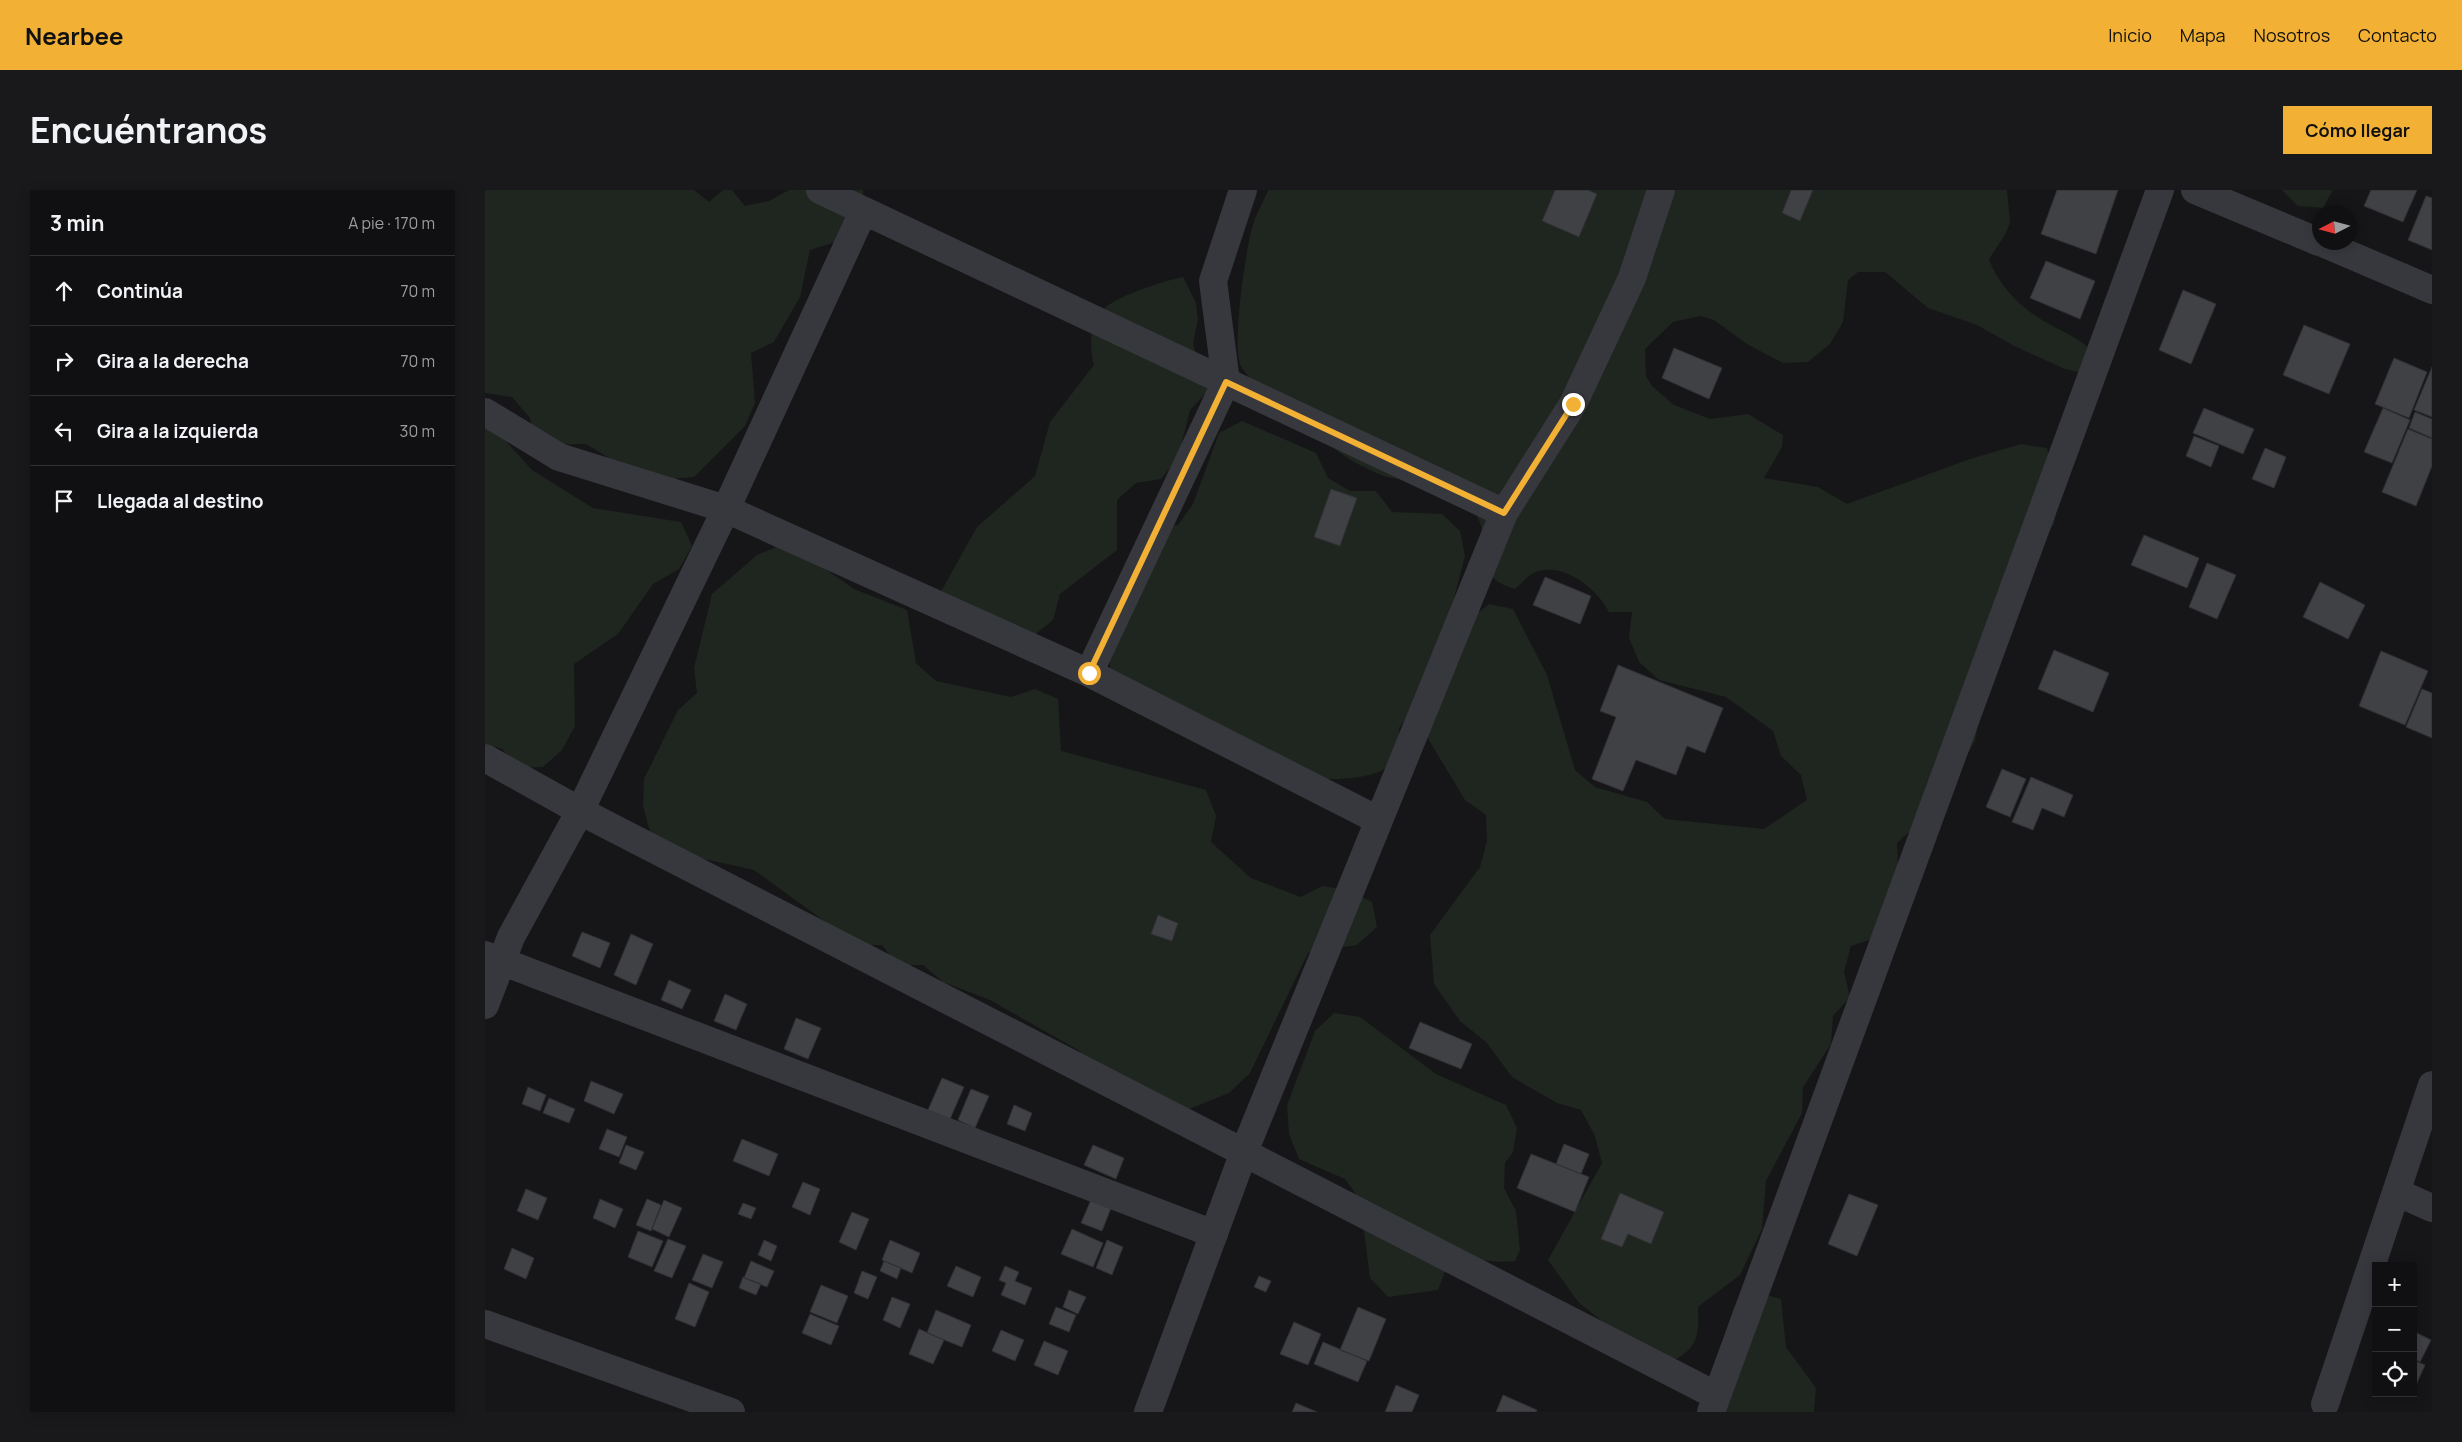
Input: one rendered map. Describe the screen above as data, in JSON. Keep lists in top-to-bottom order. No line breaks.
{"north":"left","page":{"header":"Nearbee","nav":["Inicio","Mapa","Nosotros","Contacto"],"title":"Encuéntranos","buttons":"Cómo llegar","heading":["3 min","A pie · 170 m"],"list":[["Continúa","70 m"],["Gira a la derecha","70 m"],["Gira a la izquierda","30 m"],"Llegada al destino"],"map_buttons":["+","−"]}}
